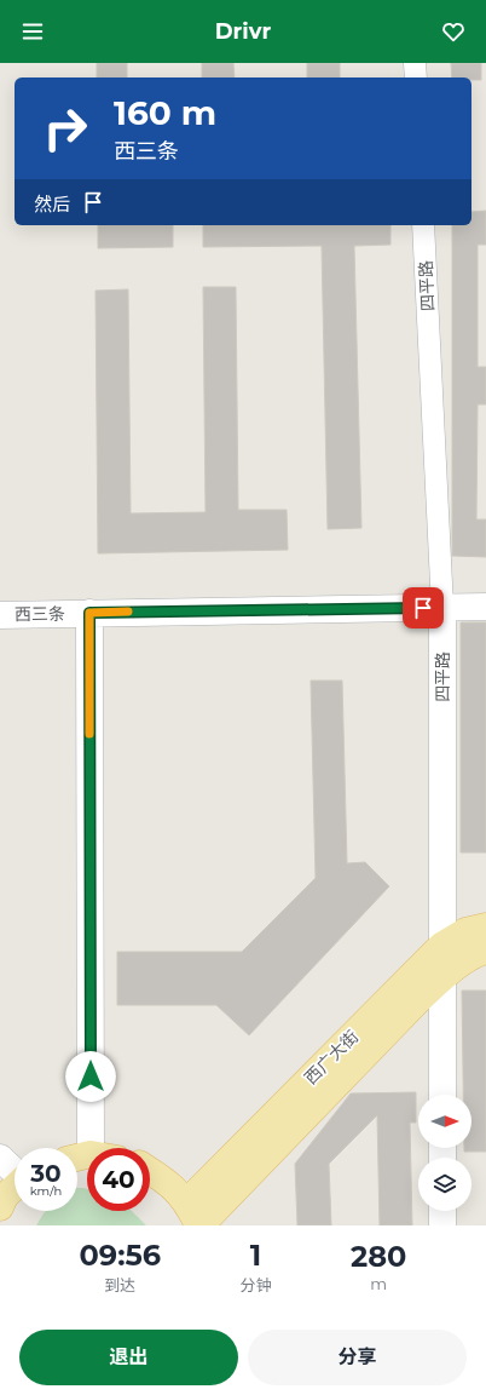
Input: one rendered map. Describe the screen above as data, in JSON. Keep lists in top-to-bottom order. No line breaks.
{"streets":{"main road":["西广大街"],"street":["四平路","西三条"]},"crossings":[["四平路","西三条"],["四平路","西广大街"]],"north":"right","page":{"header":"Drivr","turn":["160 m","西三条"],"then":"然后","speed":"30 km/h","limit":"40","eta":["09:56","到达","1","分钟","280","m"],"buttons":["退出","分享"]}}
